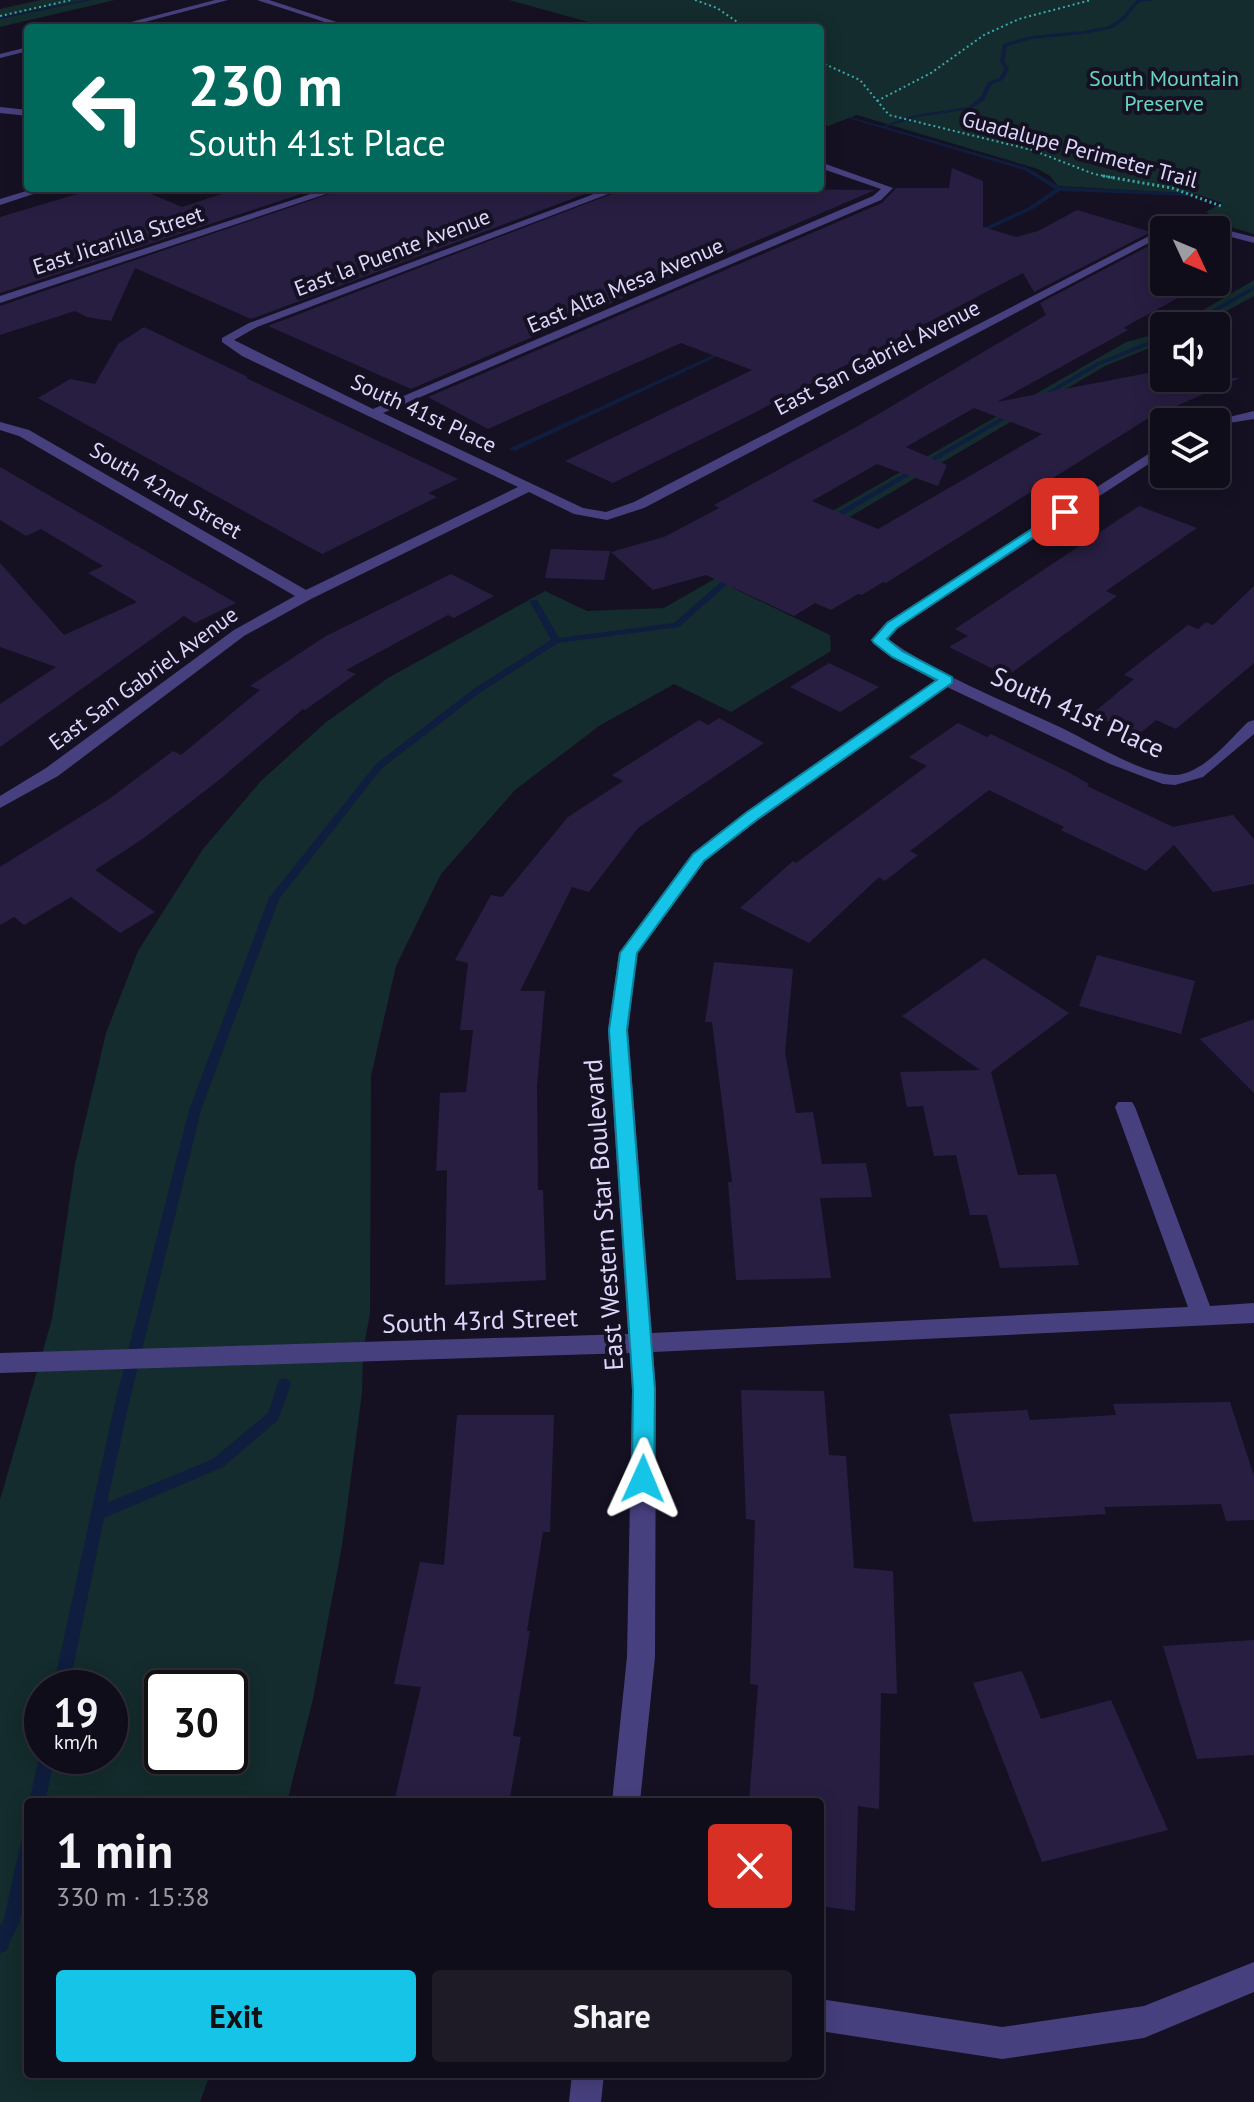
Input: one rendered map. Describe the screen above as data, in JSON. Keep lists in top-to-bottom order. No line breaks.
{"streets":{"street":["East Jicarilla Street","East la Puente Avenue","East Alta Mesa Avenue","East San Gabriel Avenue","South 41st Place","South 42nd Street","East Western Star Boulevard","South 43rd Street"],"path":["Guadalupe Perimeter Trail"]},"crossings":[["East la Puente Avenue","South 41st Place"],["East Alta Mesa Avenue","South 41st Place"],["East San Gabriel Avenue","South 41st Place"],["East San Gabriel Avenue","South 42nd Street"],["South 41st Place","East Western Star Boulevard"],["East Western Star Boulevard","South 43rd Street"]],"parks":["South Mountain Preserve"],"north":"bottom right","page":{"turn":["230 m","South 41st Place"],"speed":"19 km/h","limit":"30","heading":["1 min","330 m · 15:38"],"buttons":["Exit","Share"]}}
